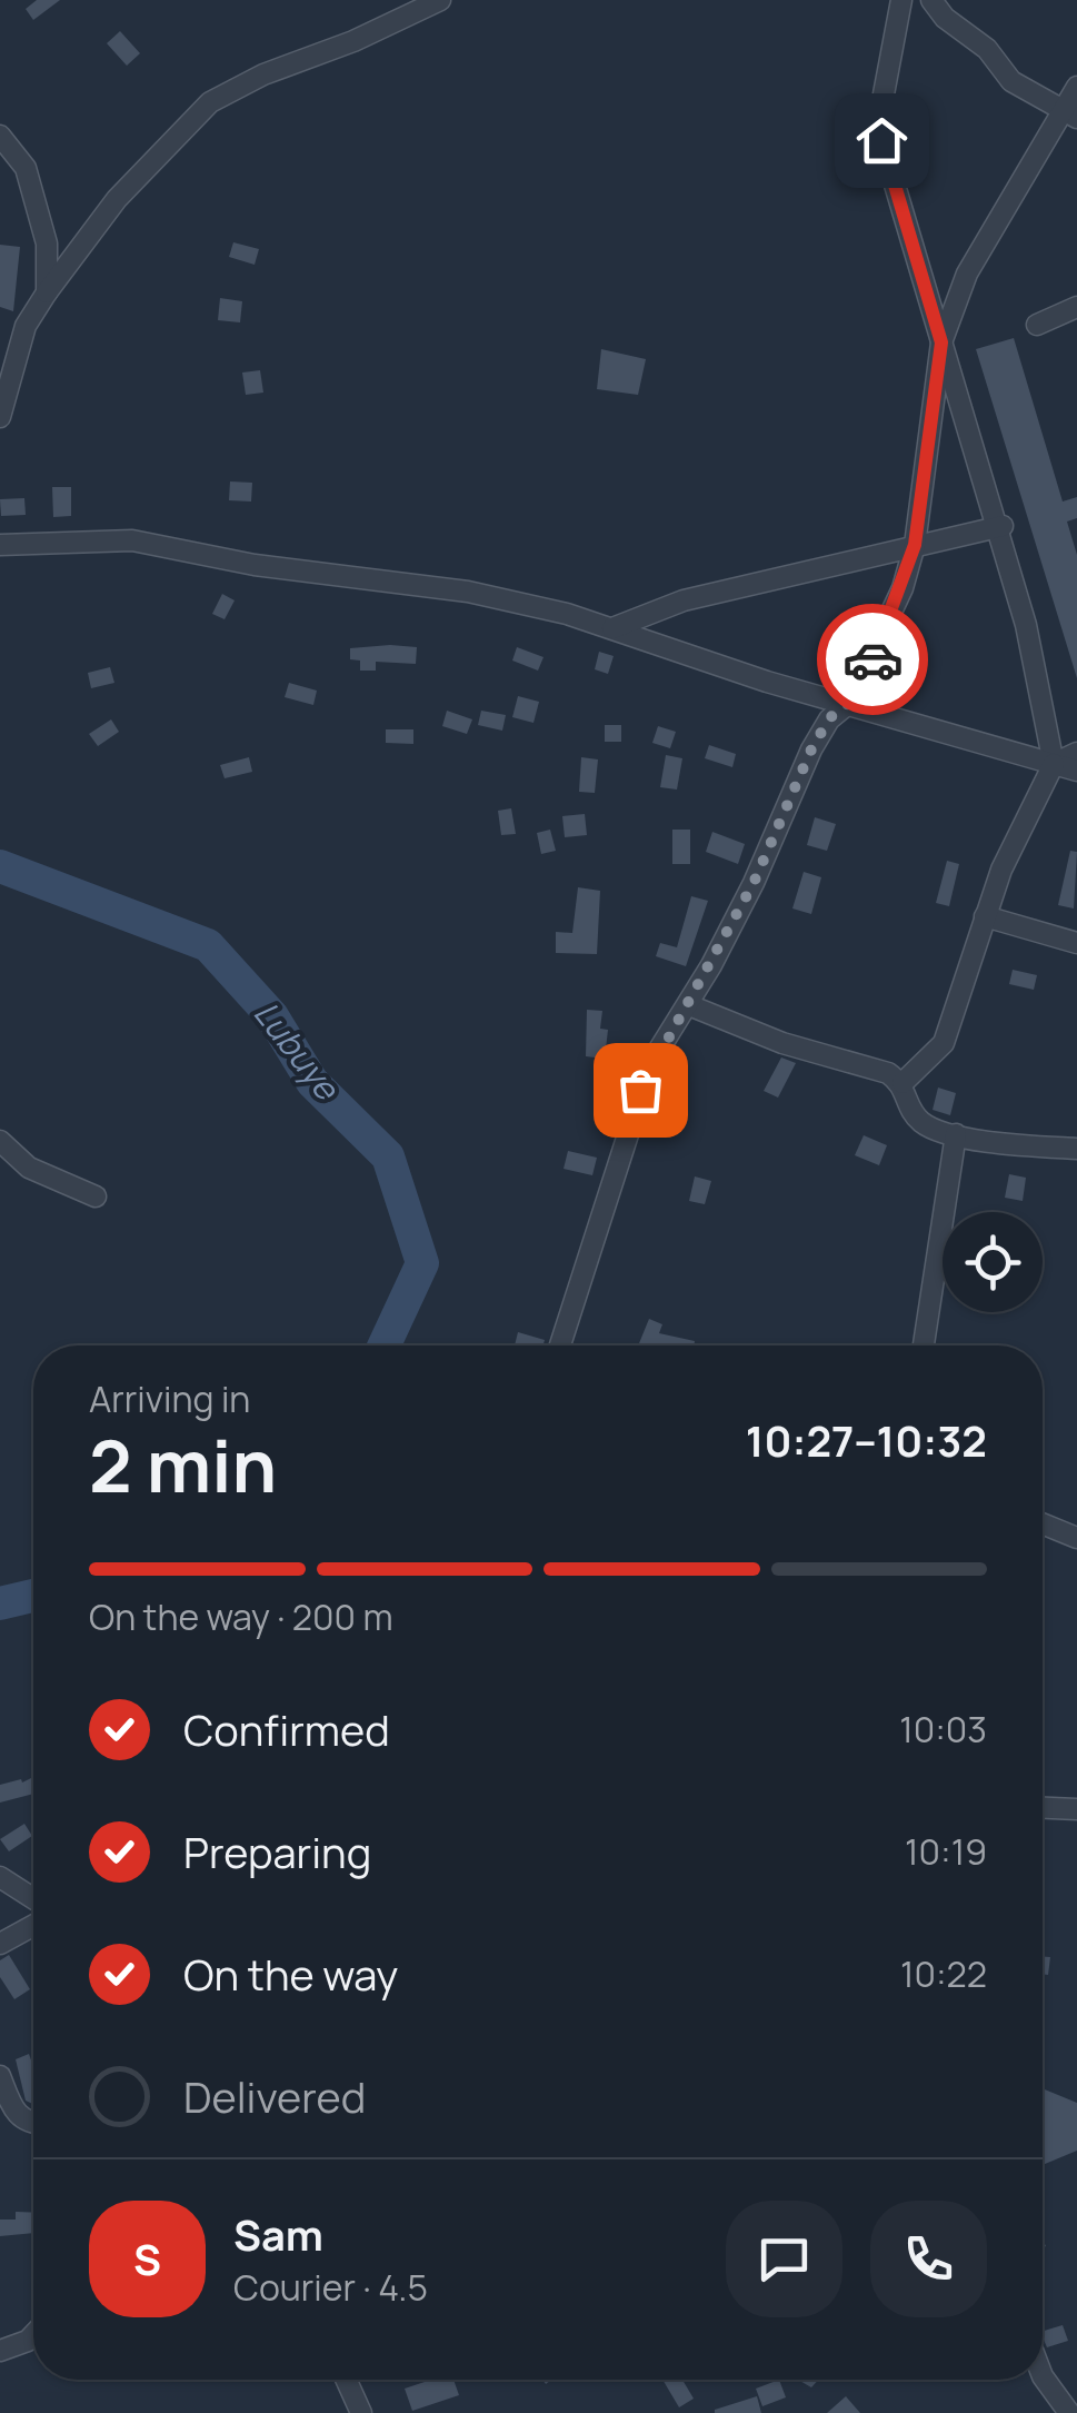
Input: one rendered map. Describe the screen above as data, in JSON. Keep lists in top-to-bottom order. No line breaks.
{"water":["Lubuye"],"page":{"heading":["2 min","Arriving in","10:27–10:32"],"panel":["Sam","Courier · 4.5"],"bar":"On the way · 200 m","list":[["Confirmed","10:03"],["Preparing","10:19"],["On the way","10:22"],"Delivered"],"round":"S"}}
